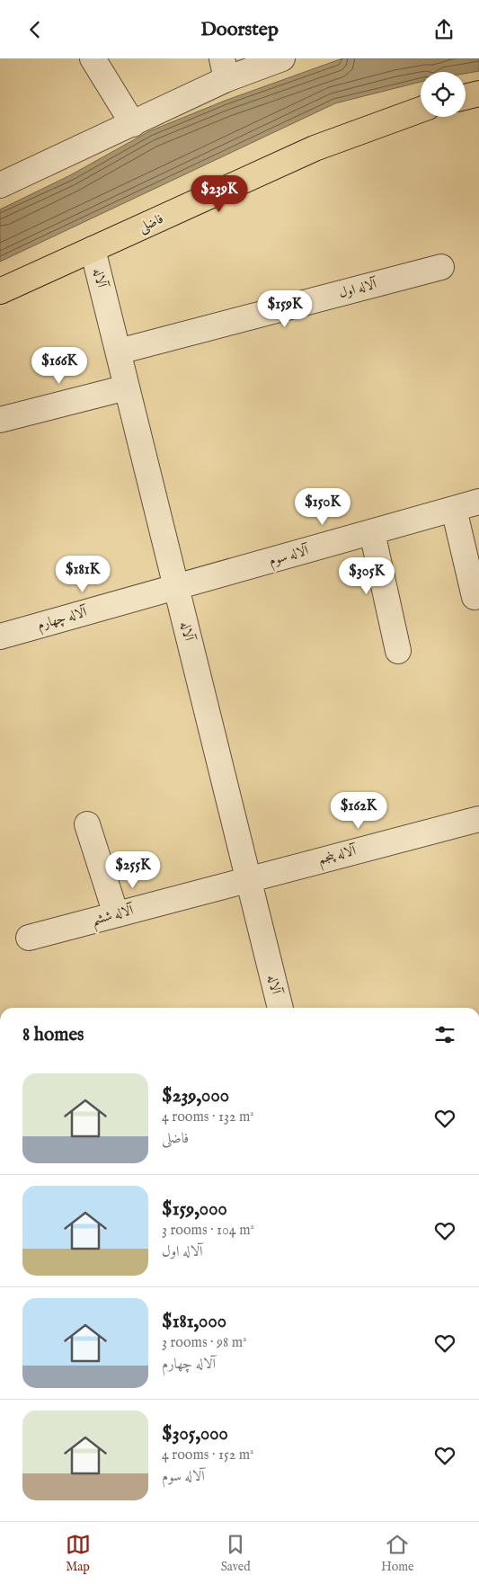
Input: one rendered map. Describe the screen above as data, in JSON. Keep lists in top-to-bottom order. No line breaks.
{"streets":{"main road":["فاضلی"],"street":["آلاله","آلاله اول","آلاله سوم","آلاله چهارم","آلاله پنجم","آلاله ششم"]},"crossings":[["فاضلی","آلاله"],["آلاله","آلاله اول"],["آلاله","آلاله سوم"],["آلاله","آلاله چهارم"],["آلاله","آلاله پنجم"],["آلاله","آلاله ششم"],["آلاله سوم","آلاله چهارم"],["آلاله پنجم","آلاله ششم"]],"page":{"header":"Doorstep","price":["$239K","$159K","$166K","$150K","$181K","$305K","$162K","$255K"],"heading":"8 homes","list":[{"name":"$239,000","note":"4 rooms · 132 m² · فاضلی"},{"name":"$159,000","note":"3 rooms · 104 m² · آلاله اول"},{"name":"$181,000","note":"3 rooms · 98 m² · آلاله چهارم"},{"name":"$305,000","note":"4 rooms · 152 m² · آلاله سوم"}],"tabs":["Map","Saved","Home"]}}
